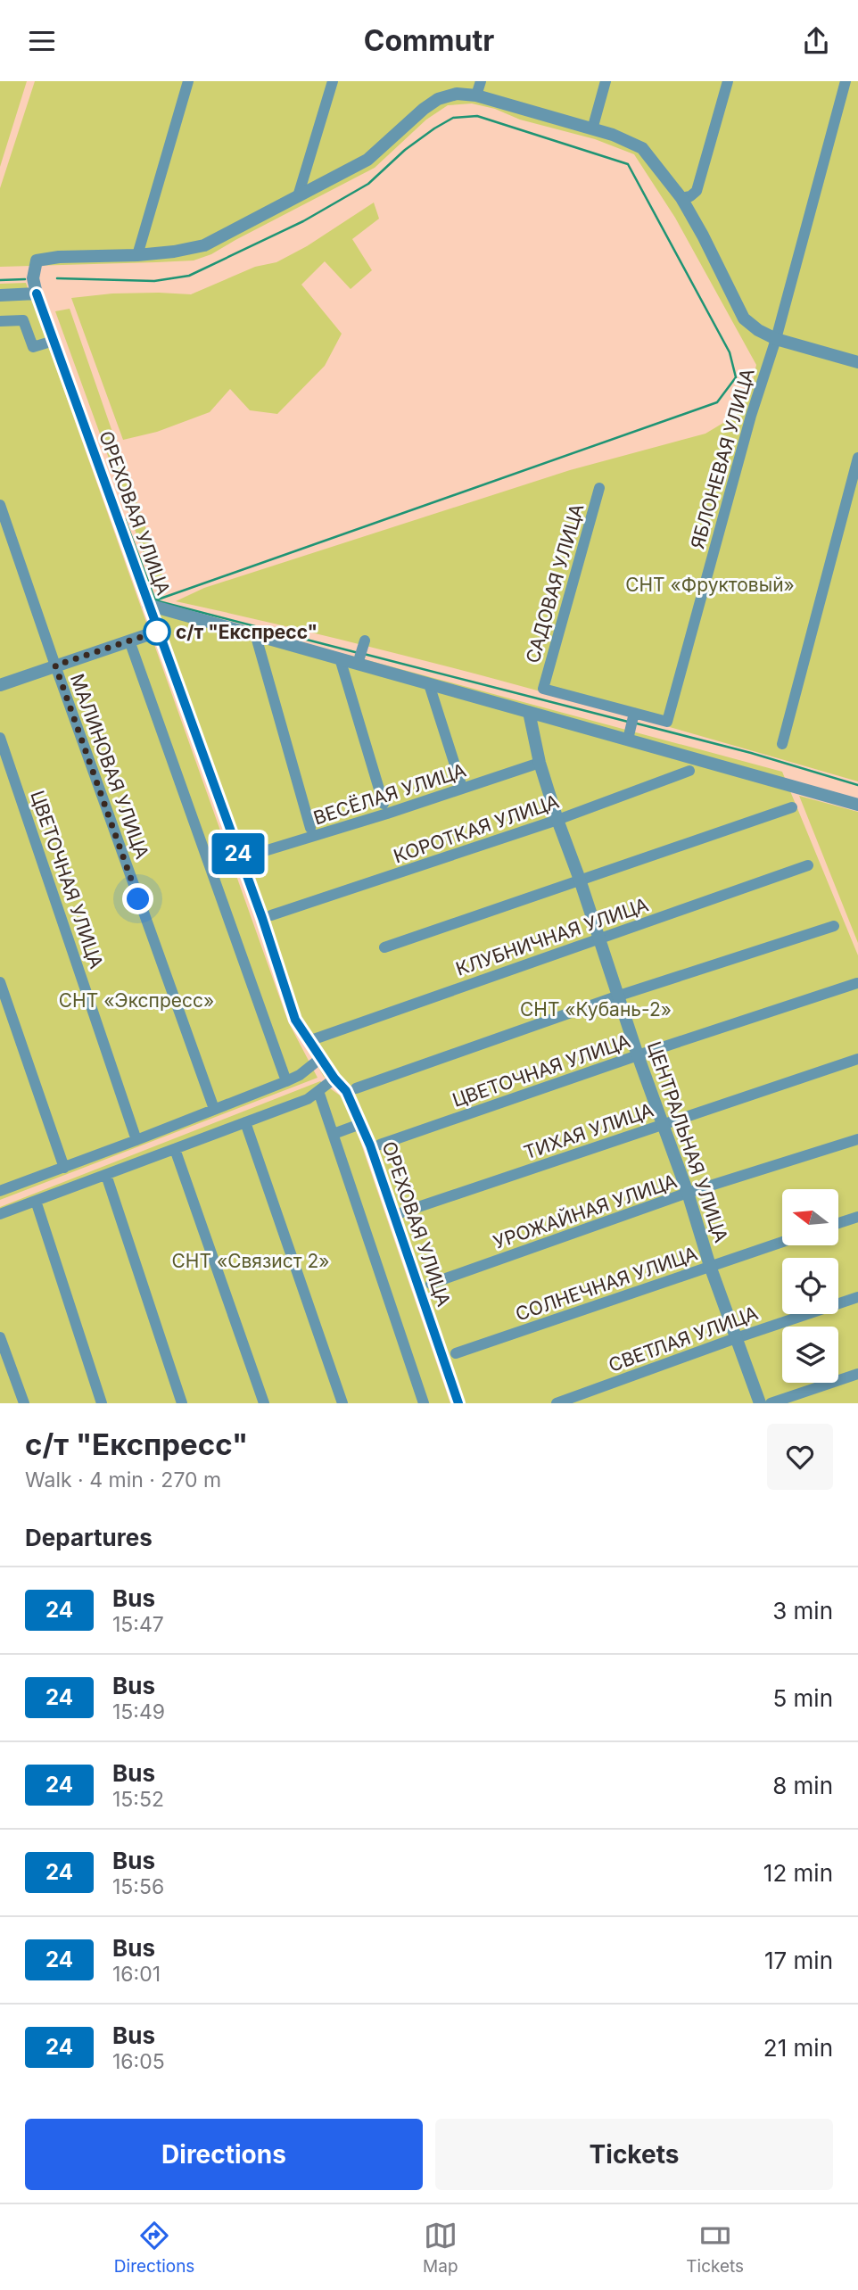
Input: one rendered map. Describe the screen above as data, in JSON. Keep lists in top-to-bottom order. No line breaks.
{"streets":{"street":["ЯБЛОНЕВАЯ УЛИЦА","ОРЕХОВАЯ УЛИЦА","САДОВАЯ УЛИЦА","МАЛИНОВАЯ УЛИЦА","ВЕСЁЛАЯ УЛИЦА","КОРОТКАЯ УЛИЦА","ЦВЕТОЧНАЯ УЛИЦА","КЛУБНИЧНАЯ УЛИЦА","ТИХАЯ УЛИЦА","ЦЕНТРАЛЬНАЯ УЛИЦА","УРОЖАЙНАЯ УЛИЦА","СОЛНЕЧНАЯ УЛИЦА","СВЕТЛАЯ УЛИЦА"]},"crossings":[["ЯБЛОНЕВАЯ УЛИЦА","САДОВАЯ УЛИЦА"],["ОРЕХОВАЯ УЛИЦА","КЛУБНИЧНАЯ УЛИЦА"],["ВЕСЁЛАЯ УЛИЦА","ЦЕНТРАЛЬНАЯ УЛИЦА"],["КОРОТКАЯ УЛИЦА","ЦЕНТРАЛЬНАЯ УЛИЦА"],["ЦВЕТОЧНАЯ УЛИЦА","ЦЕНТРАЛЬНАЯ УЛИЦА"],["КЛУБНИЧНАЯ УЛИЦА","ЦЕНТРАЛЬНАЯ УЛИЦА"],["ТИХАЯ УЛИЦА","ЦЕНТРАЛЬНАЯ УЛИЦА"],["ЦЕНТРАЛЬНАЯ УЛИЦА","УРОЖАЙНАЯ УЛИЦА"],["ЦЕНТРАЛЬНАЯ УЛИЦА","СОЛНЕЧНАЯ УЛИЦА"],["ЦЕНТРАЛЬНАЯ УЛИЦА","СВЕТЛАЯ УЛИЦА"]],"parks":["СНТ «Фруктовый»","СНТ «Экспресс»","СНТ «Кубань-2»","СНТ «Связист 2»"],"places":["с/т \"Експресс\""],"lines":["bus line 24"],"north":"left","page":{"header":"Commutr","on_map":"24","heading":[["с/т \"Експресс\"","Walk · 4 min · 270 m"],"Departures"],"list":[{"mark":"24","name":"Bus","note":"15:47","value":"3 min"},{"mark":"24","name":"Bus","note":"15:49","value":"5 min"},{"mark":"24","name":"Bus","note":"15:52","value":"8 min"},{"mark":"24","name":"Bus","note":"15:56","value":"12 min"},{"mark":"24","name":"Bus","note":"16:01","value":"17 min"},{"mark":"24","name":"Bus","note":"16:05","value":"21 min"}],"buttons":["Directions","Tickets"],"tabs":["Directions","Map","Tickets"]}}
